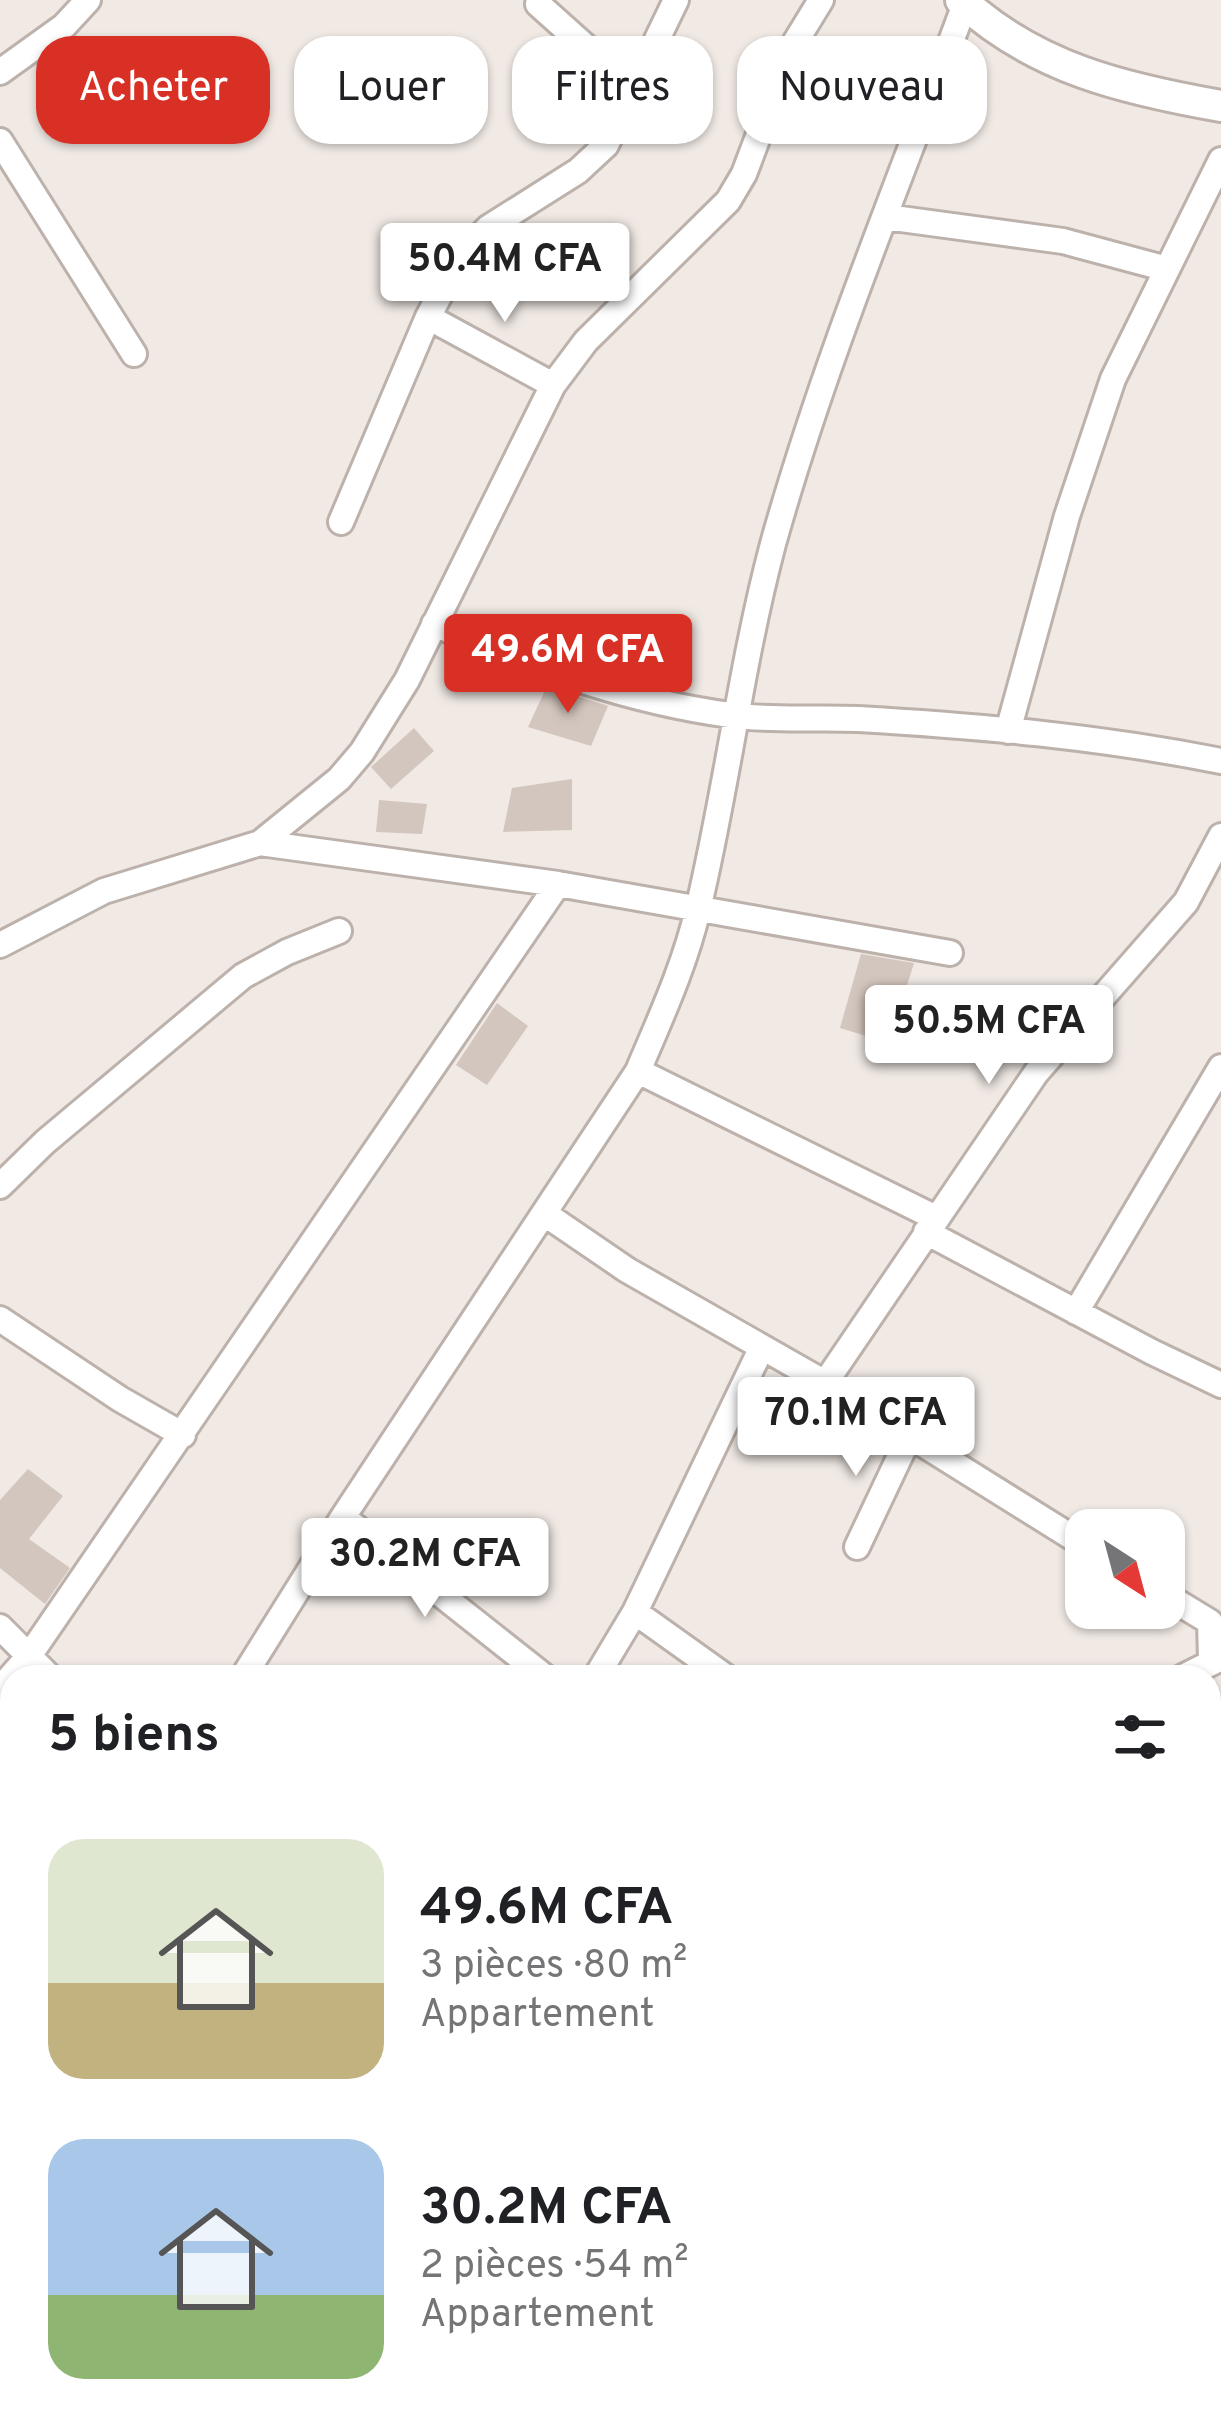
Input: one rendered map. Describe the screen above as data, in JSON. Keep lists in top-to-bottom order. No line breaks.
{"north":"bottom right","page":{"chip":["Acheter","Louer","Filtres","Nouveau"],"price":["50.4M CFA","49.6M CFA","50.5M CFA","70.1M CFA","30.2M CFA"],"heading":"5 biens","list":[{"name":"49.6M CFA","note":"3 pièces · 80 m² · Appartement"},{"name":"30.2M CFA","note":"2 pièces · 54 m² · Appartement"}]}}
